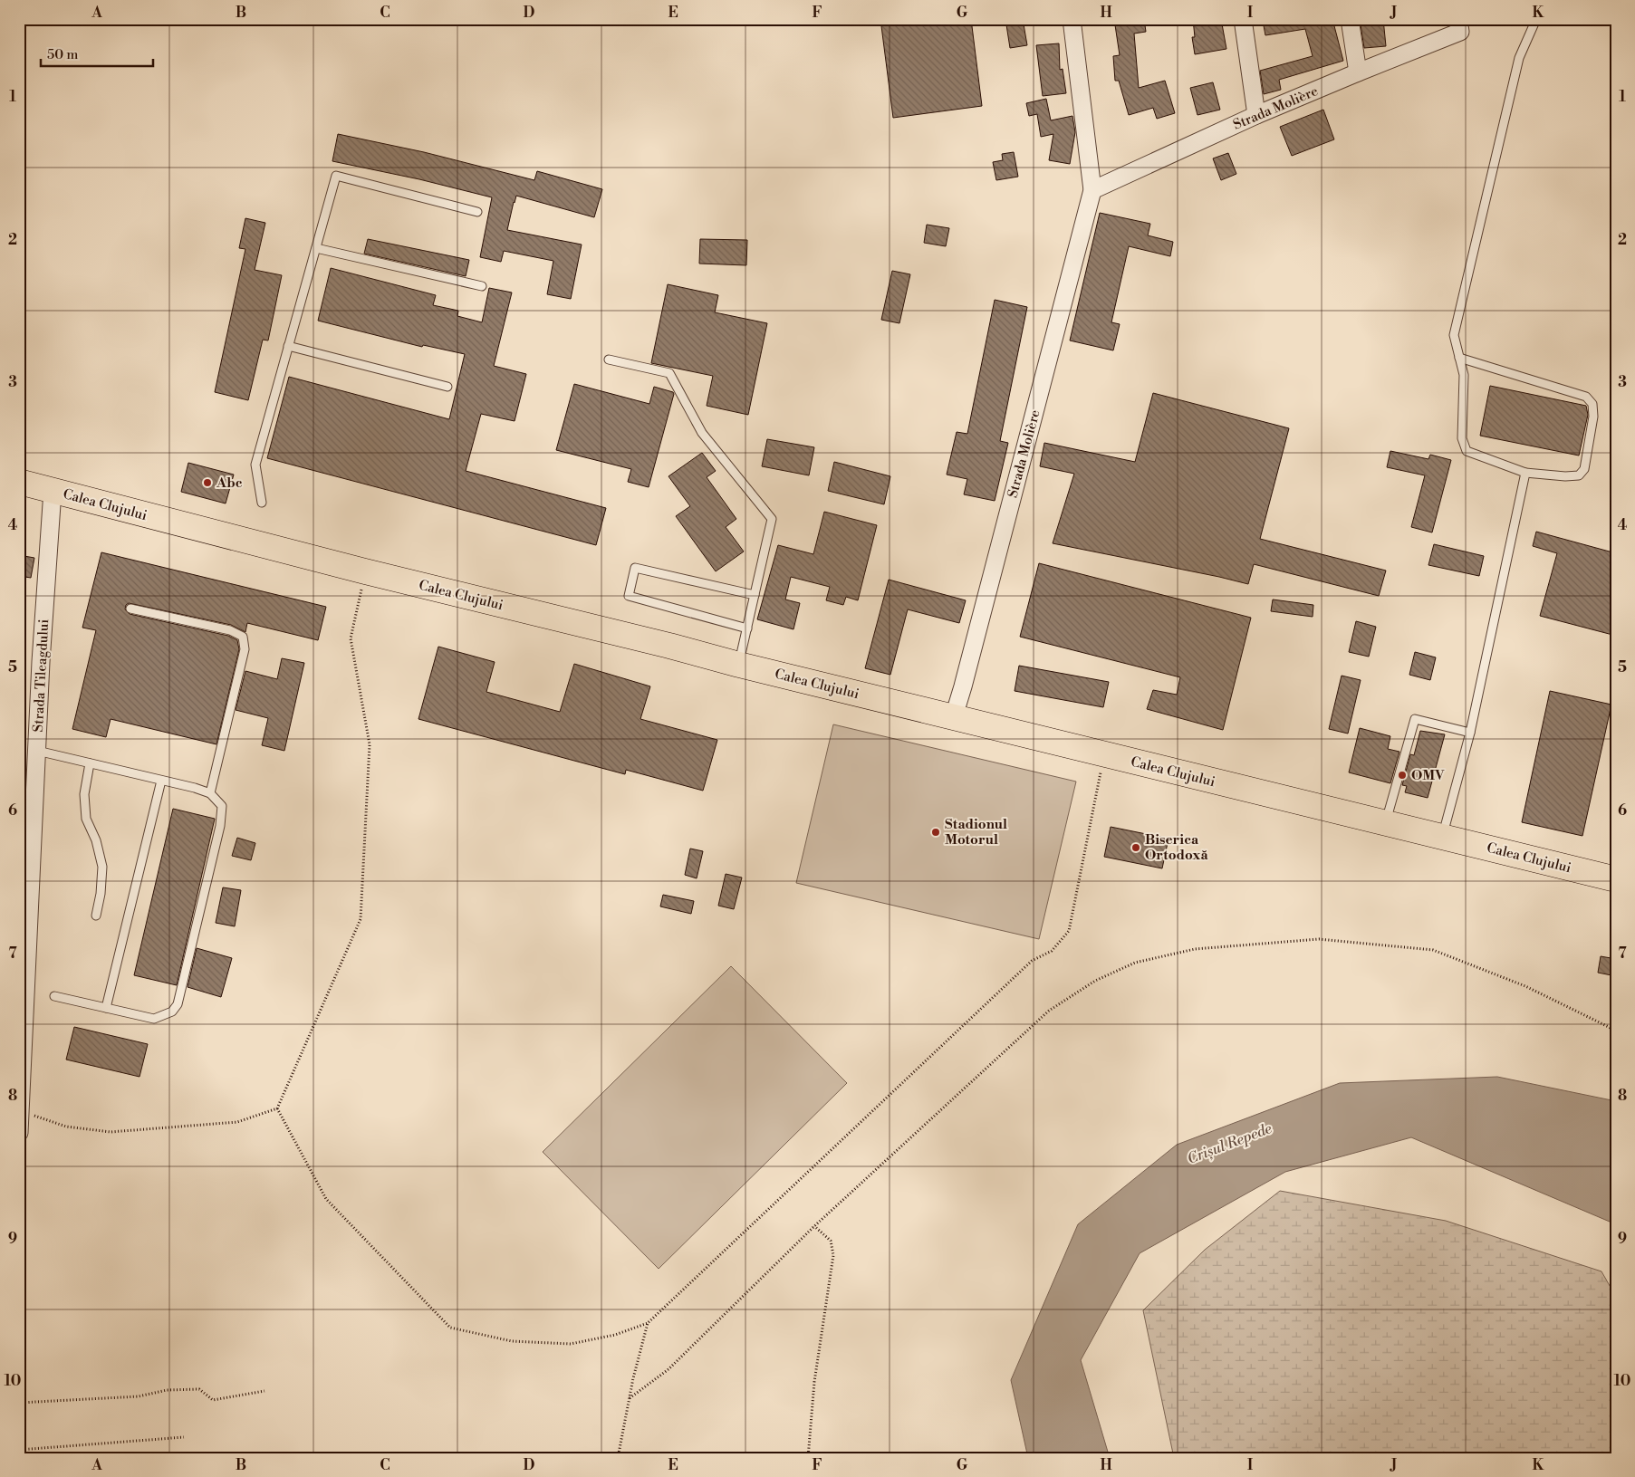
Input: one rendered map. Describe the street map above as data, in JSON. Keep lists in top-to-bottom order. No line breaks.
{"streets":{"main road":["Calea Clujului"],"street":["Strada Molière","Strada Tileagdului"]},"crossings":[["Strada Molière","Calea Clujului"],["Calea Clujului","Strada Tileagdului"]],"water":["Crișul Repede"],"places":["Abc","OMV","Stadionul Motorul","Biserica Ortodoxă"],"scale_bar":"50 m","grid":{"columns":["A","B","C","D","E","F","G","H","I","J","K"],"rows":["1","2","3","4","5","6","7","8","9","10"]}}
